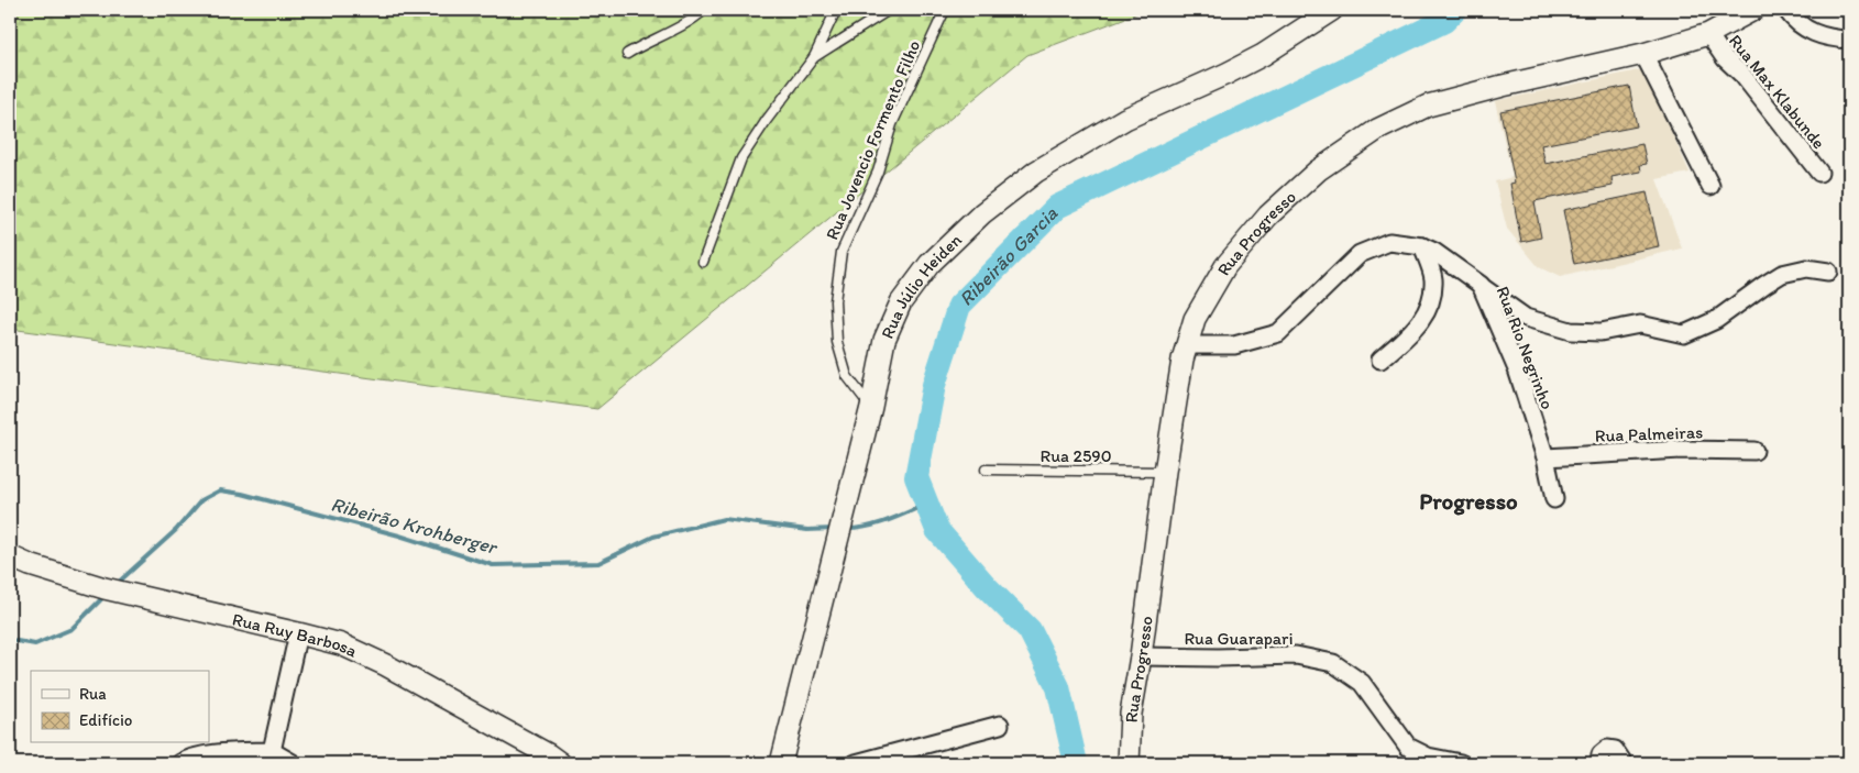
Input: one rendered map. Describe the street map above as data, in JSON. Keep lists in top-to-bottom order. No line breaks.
{"streets":{"street":["Rua Max Klabunde","Rua Progresso","Rua Júlio Heiden","Rua Rio Negrinho","Rua Palmeiras","Rua Ruy Barbosa","Rua Guarapari"],"lane":["Rua Jovencio Formento Filho","Rua 2590"]},"crossings":[["Rua Max Klabunde","Rua Progresso"],["Rua Jovencio Formento Filho","Rua Júlio Heiden"],["Rua Progresso","Rua Rio Negrinho"],["Rua Progresso","Rua 2590"],["Rua Progresso","Rua Guarapari"],["Rua Rio Negrinho","Rua Palmeiras"]],"districts":["Progresso"],"water":["Ribeirão Garcia","Ribeirão Krohberger"],"legend":["Rua","Edifício"]}
